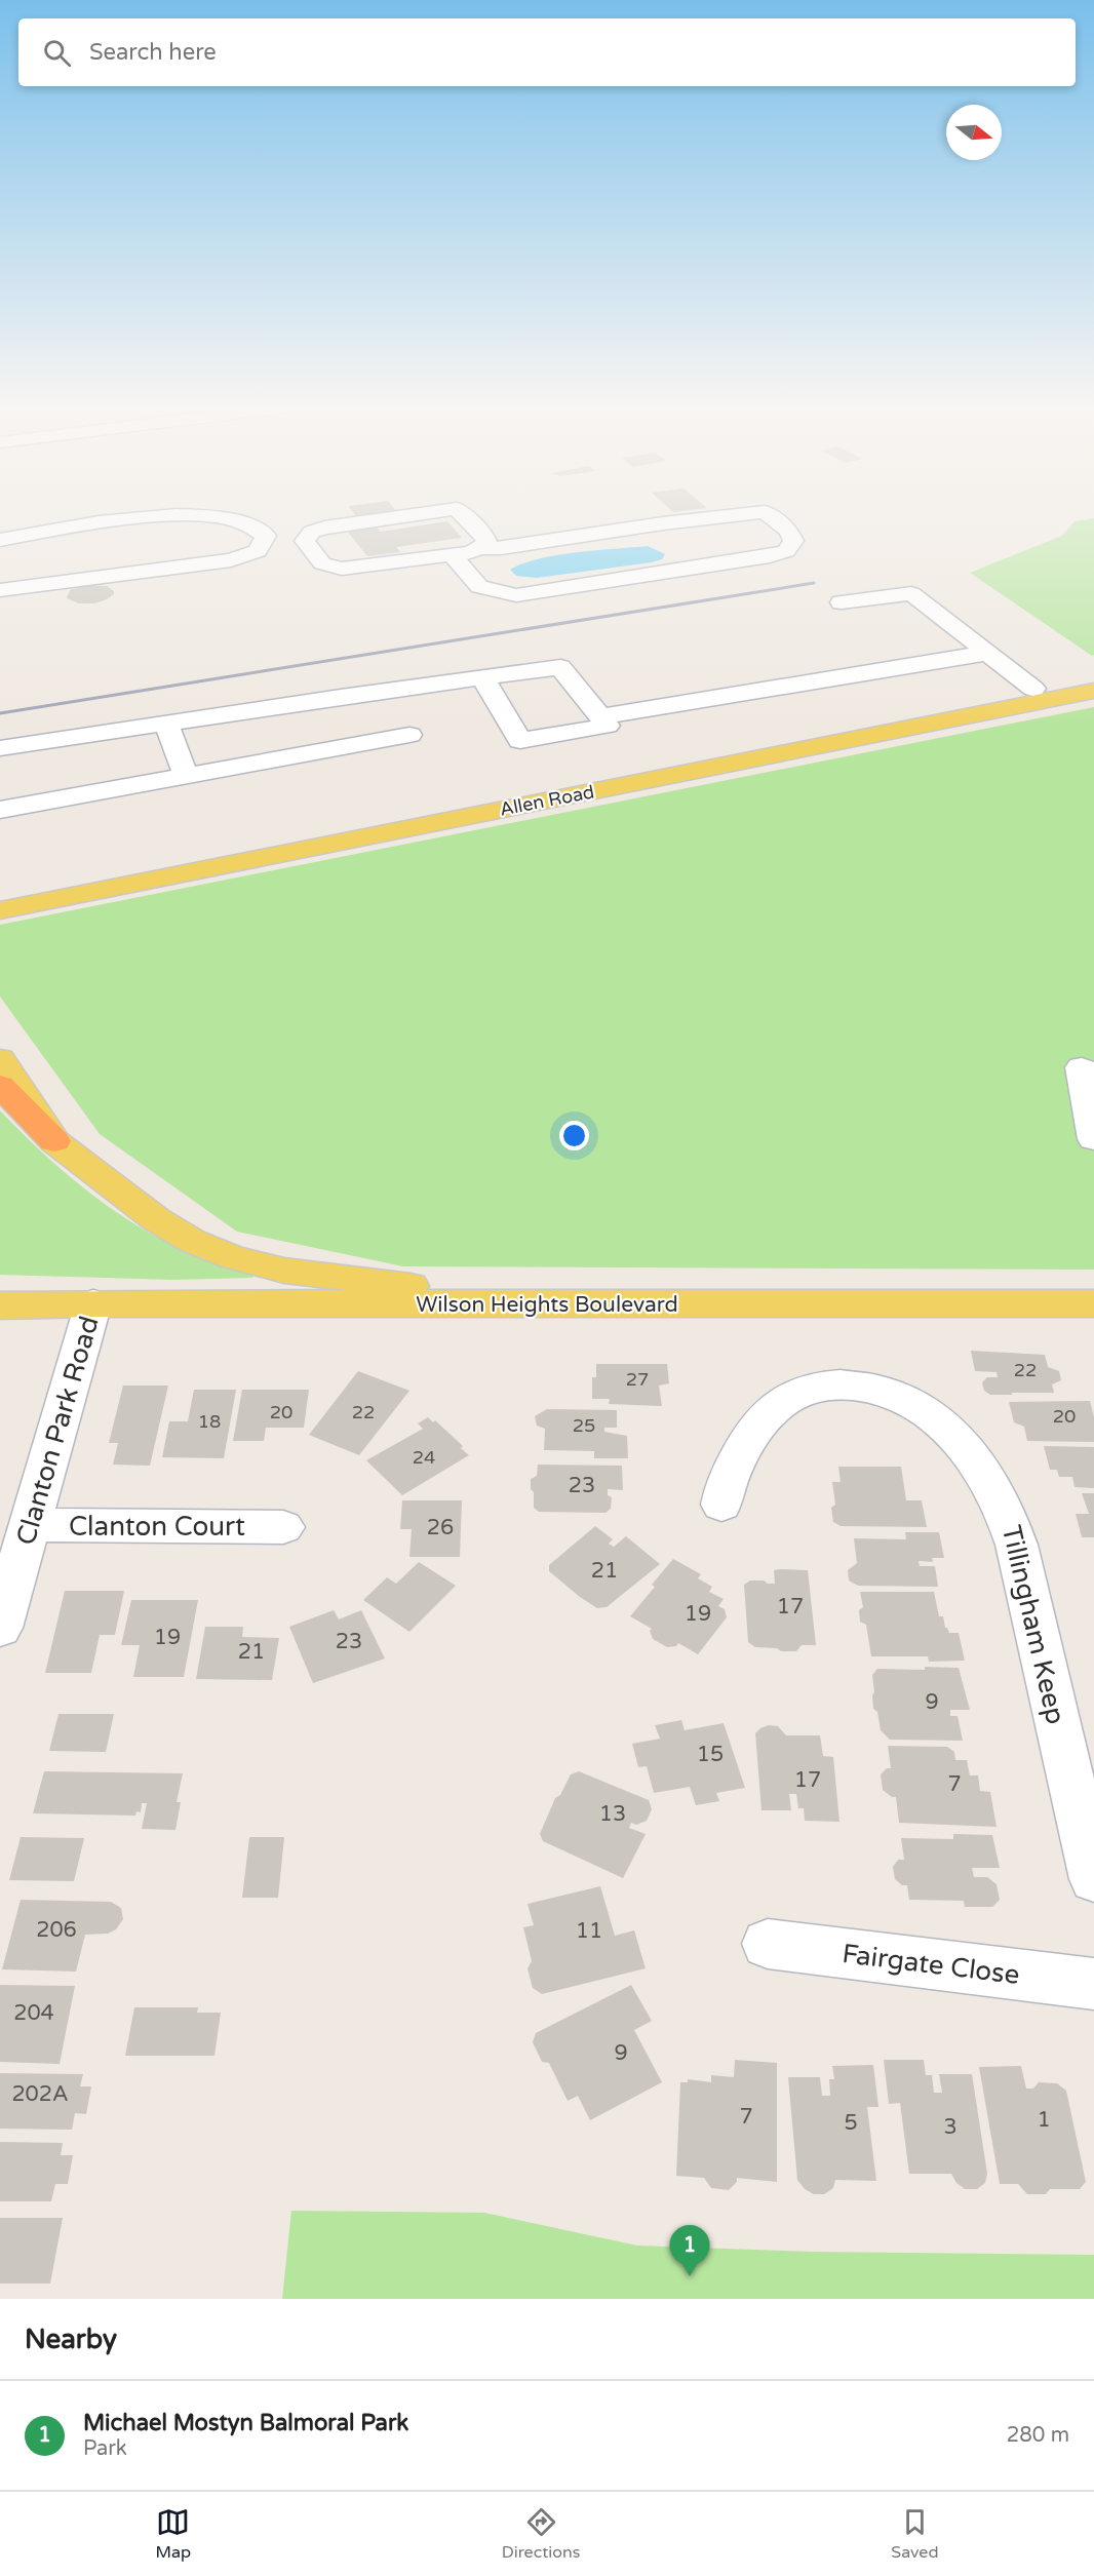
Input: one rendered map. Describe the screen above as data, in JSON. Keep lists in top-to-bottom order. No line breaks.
{"streets":{"main road":["Allen Road","Wilson Heights Boulevard"],"street":["Clanton Park Road","Clanton Court","Tillingham Keep","Fairgate Close"]},"crossings":[["Wilson Heights Boulevard","Clanton Park Road"],["Clanton Park Road","Clanton Court"]],"house_numbers":["22","27","20","22","20","18","25","24","23","26","21","17","19","19","23","21","9","15","17","7","13","206","11","204","9","202A","7","1","5","3"],"north":"right","page":{"search":"Search here","pins":"1","heading":"Nearby","list":[{"mark":"1","name":"Michael Mostyn Balmoral Park","note":"Park","value":"280 m"}],"nav":["Map","Directions","Saved"]}}
